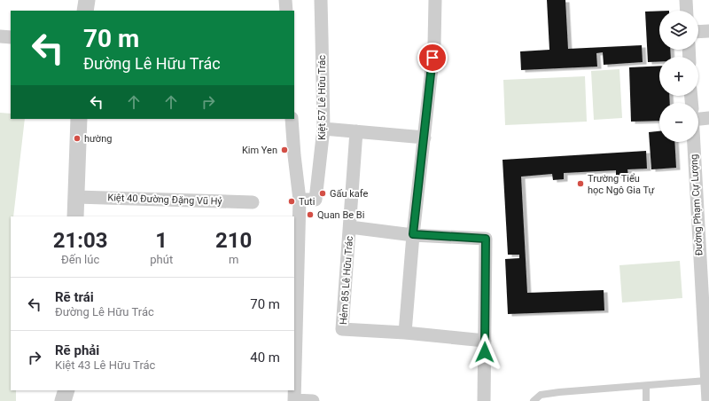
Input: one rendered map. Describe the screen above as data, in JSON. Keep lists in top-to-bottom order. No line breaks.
{"streets":{"street":["Kiệt 57 Lê Hữu Trác","Kiệt 40 Đường Đặng Vũ Hỷ","Đường Phạm Cự Lượng","Hẻm 85 Lê Hữu Trác"]},"places":["hường","Kim Yen","Trường Tiểu học Ngô Gia Tự","Gấu kafe","Tuti","Quan Be Bi"],"page":{"map_buttons":["+","−"],"turn":["70 m","Đường Lê Hữu Trác"],"eta":["21:03","Đến lúc","1","phút","210","m"],"list":[{"name":"Rẽ trái","note":"Đường Lê Hữu Trác","value":"70 m"},{"name":"Rẽ phải","note":"Kiệt 43 Lê Hữu Trác","value":"40 m"}]}}
